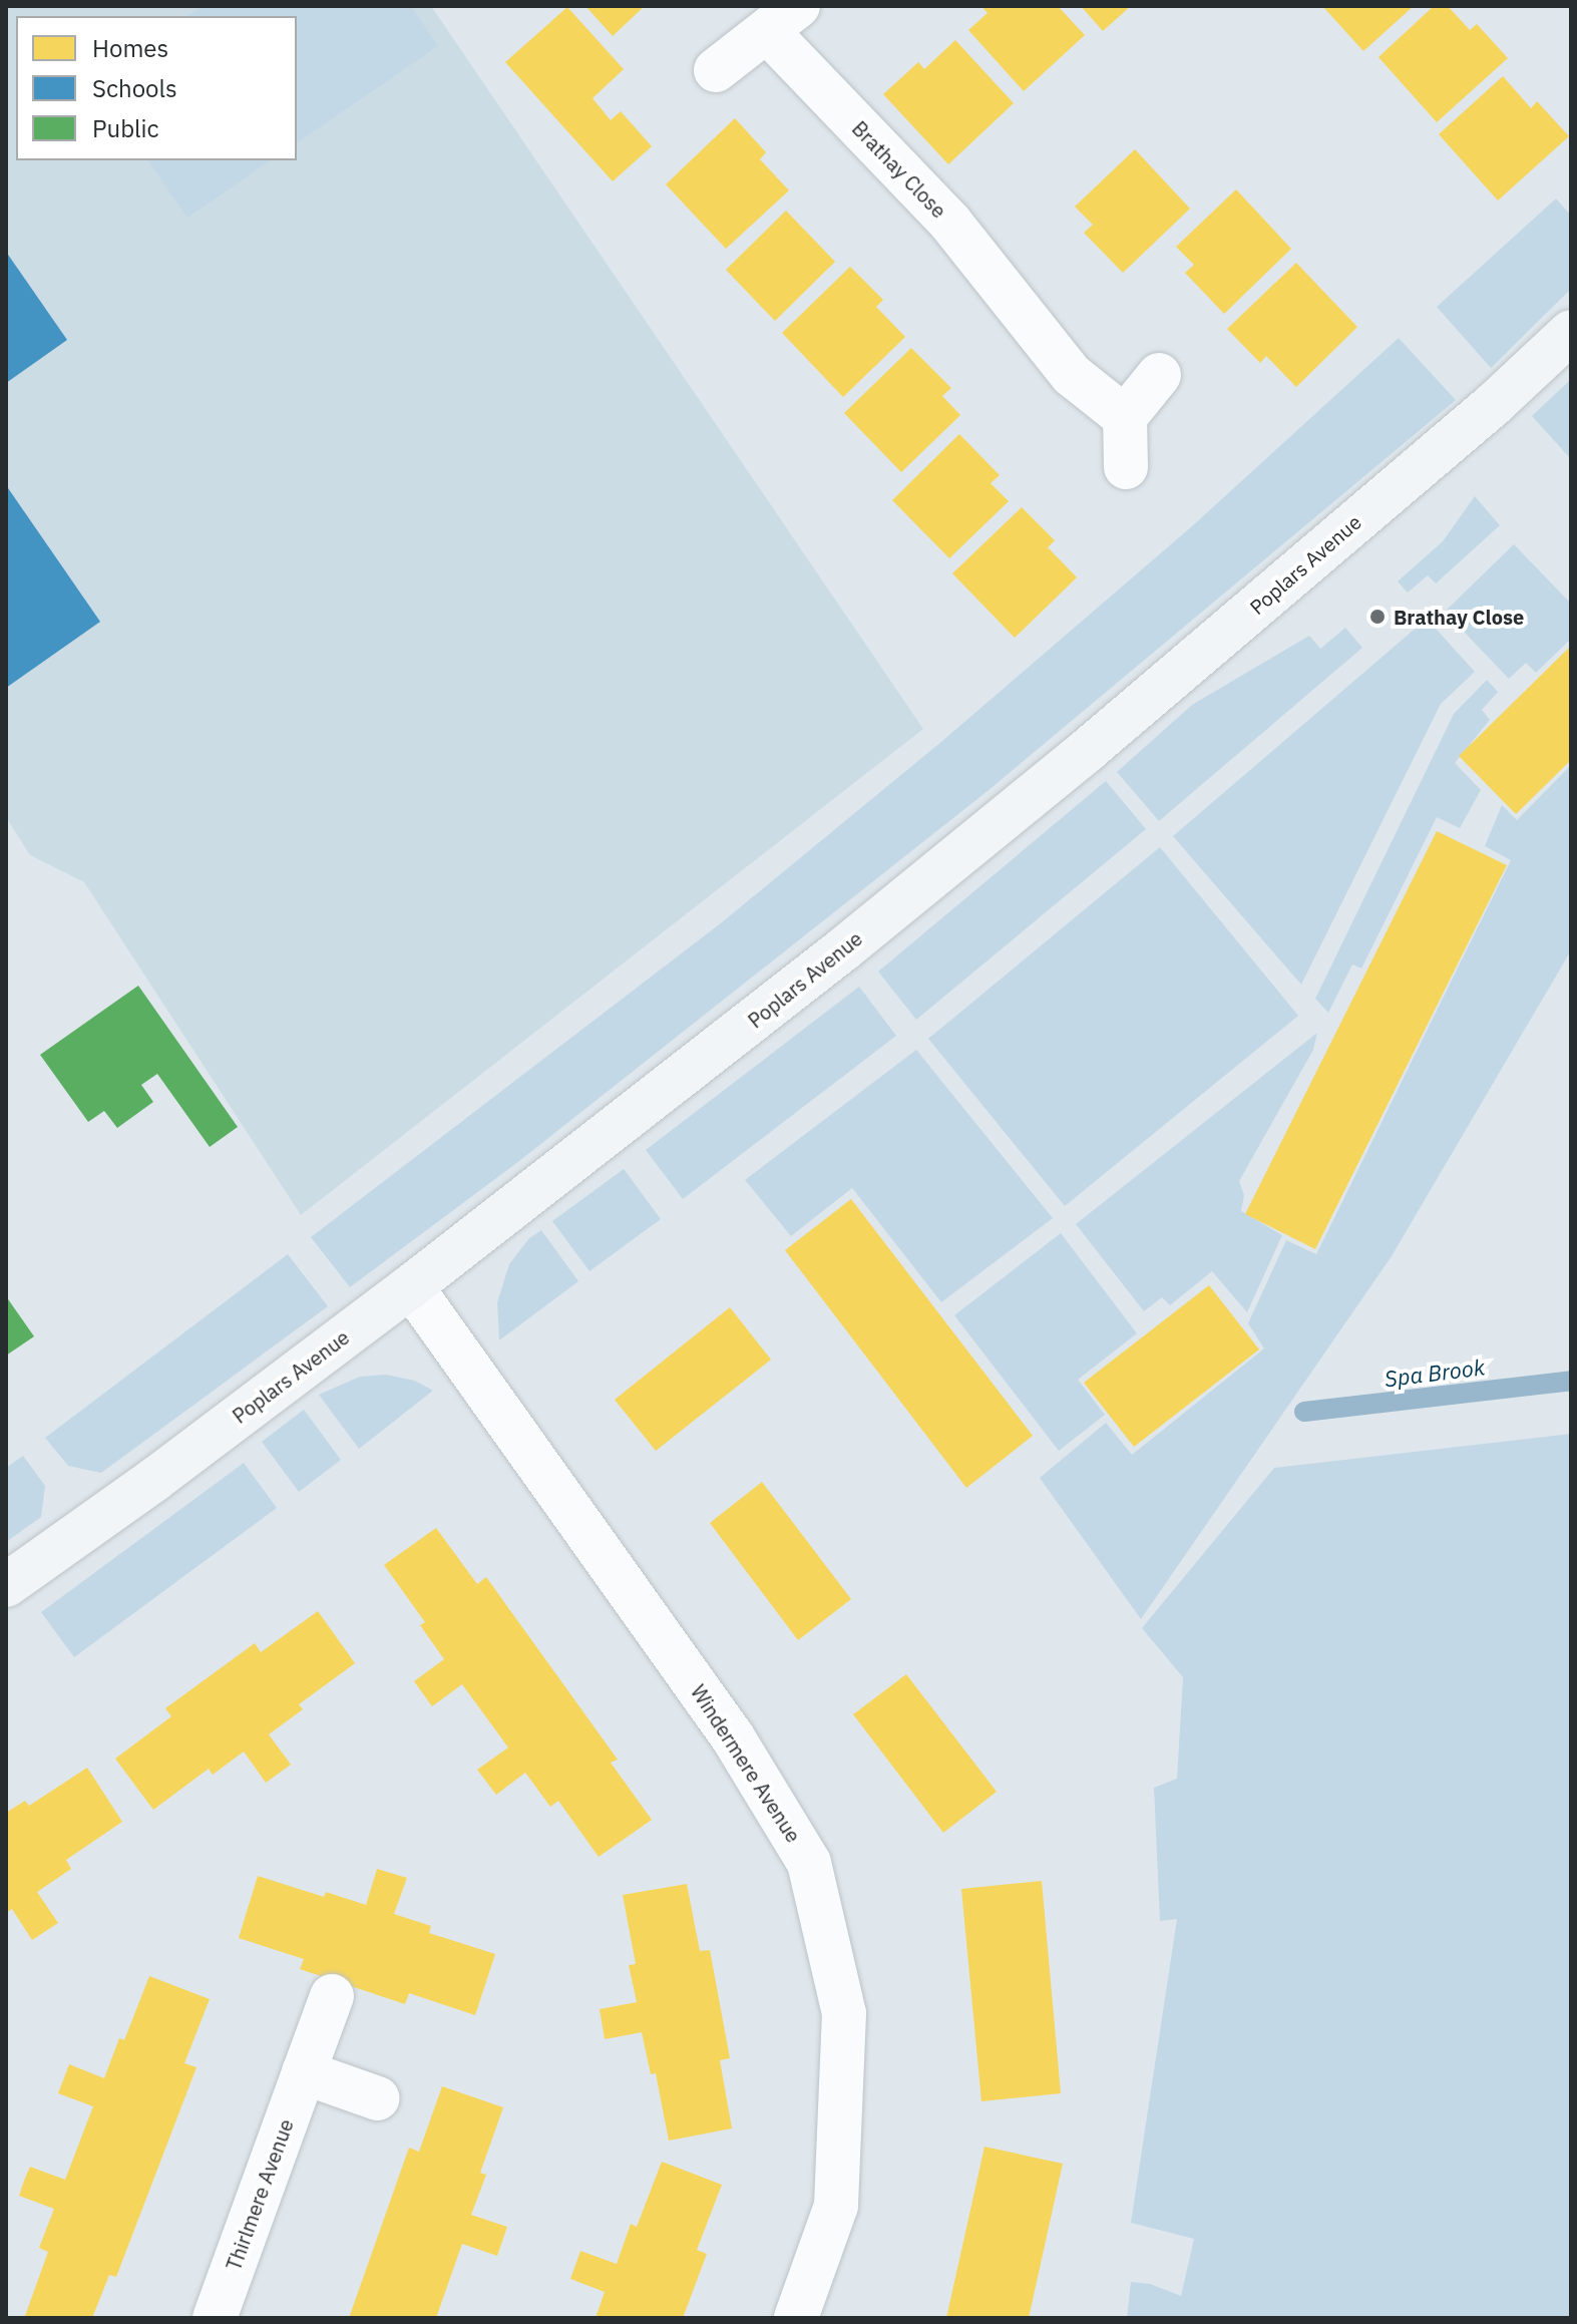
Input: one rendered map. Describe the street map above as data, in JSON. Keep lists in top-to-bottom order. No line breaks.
{"streets":{"street":["Brathay Close","Poplars Avenue","Windermere Avenue","Thirlmere Avenue"]},"crossings":[["Poplars Avenue","Windermere Avenue"]],"water":["Spa Brook"],"places":["Brathay Close"],"legend":["Homes","Schools","Public"]}
